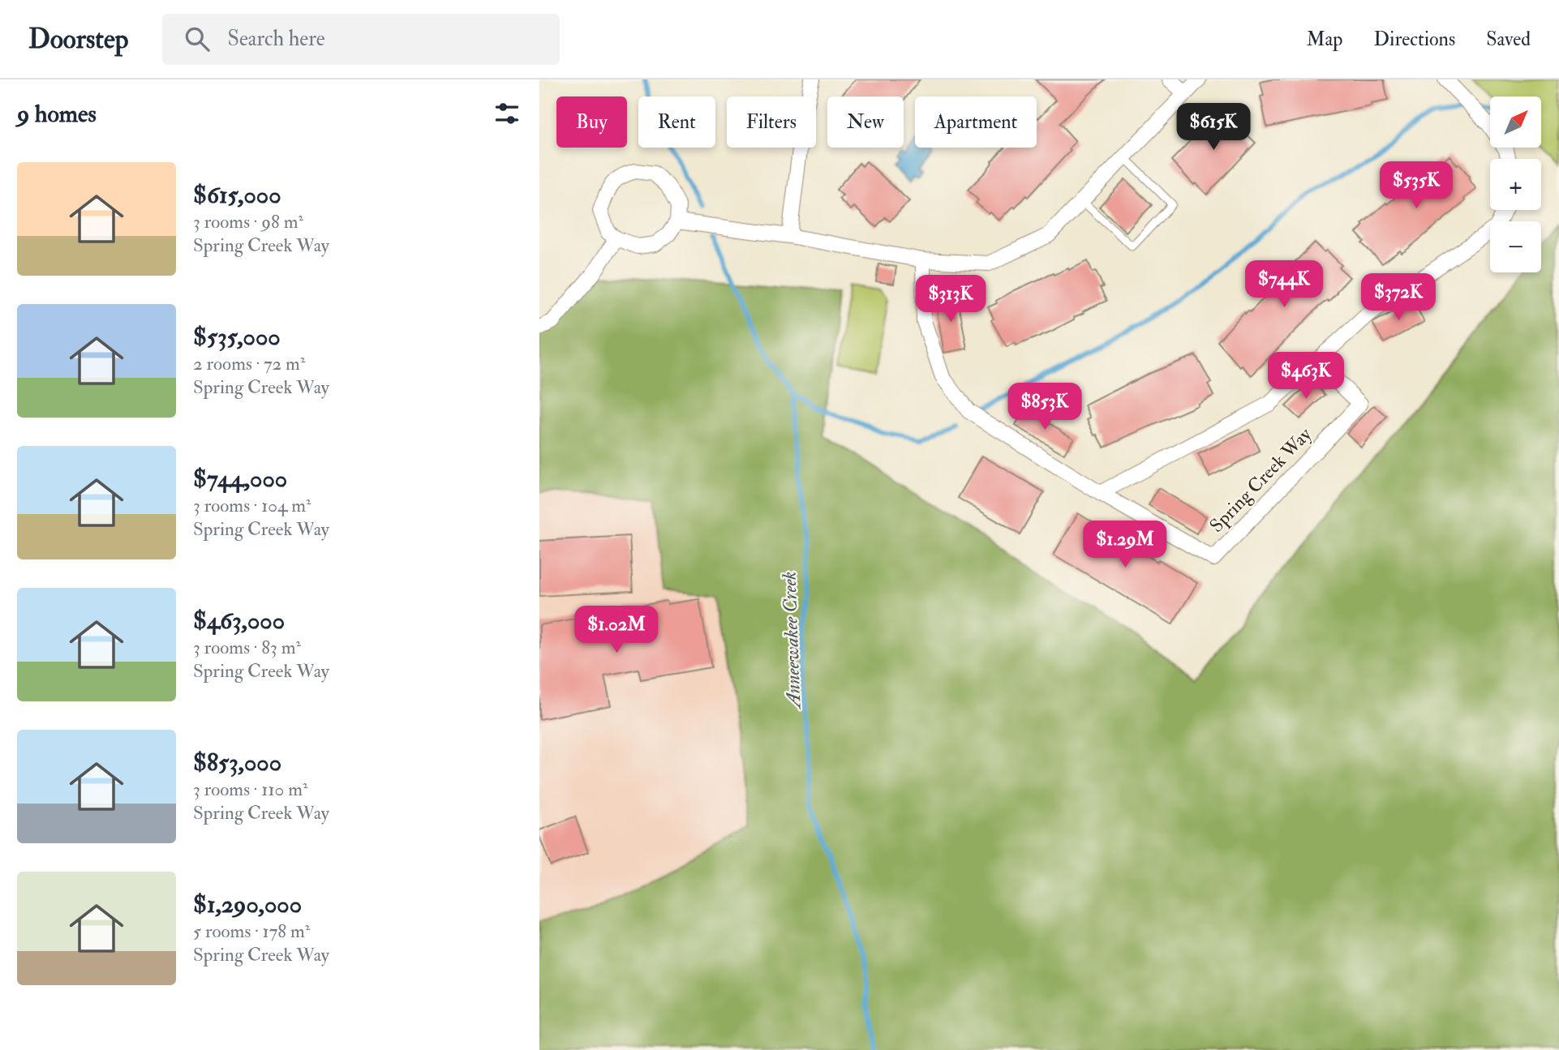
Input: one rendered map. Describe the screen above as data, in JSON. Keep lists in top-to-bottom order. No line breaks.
{"streets":{"street":["Spring Creek Way"]},"water":["Anneewakee Creek"],"north":"top right","page":{"header":"Doorstep","search":"Search here","nav":["Map","Directions","Saved"],"heading":"9 homes","map_buttons":["+","−"],"chip":["Buy","Rent","Filters","New","Apartment"],"price":["$615K","$535K","$744K","$372K","$313K","$463K","$853K","$1.29M","$1.02M"],"list":[{"name":"$615,000","note":"3 rooms · 98 m² · Spring Creek Way"},{"name":"$535,000","note":"2 rooms · 72 m² · Spring Creek Way"},{"name":"$744,000","note":"3 rooms · 104 m² · Spring Creek Way"},{"name":"$463,000","note":"3 rooms · 83 m² · Spring Creek Way"},{"name":"$853,000","note":"3 rooms · 110 m² · Spring Creek Way"},{"name":"$1,290,000","note":"5 rooms · 178 m² · Spring Creek Way"}]}}
